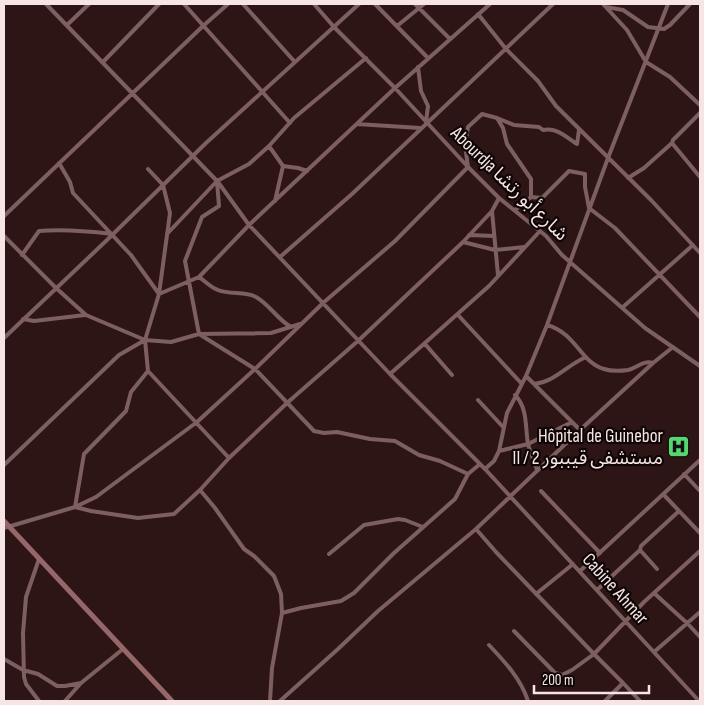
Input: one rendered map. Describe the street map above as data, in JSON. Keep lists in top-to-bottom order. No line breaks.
{"streets":{"street":["Abourdja شارع أبو رتشا","Cabine Ahmar"]},"places":{"hospital":["Hôpital de Guinebor II / مستشفى قيببور 2"]},"scale_bar":"200 m"}
